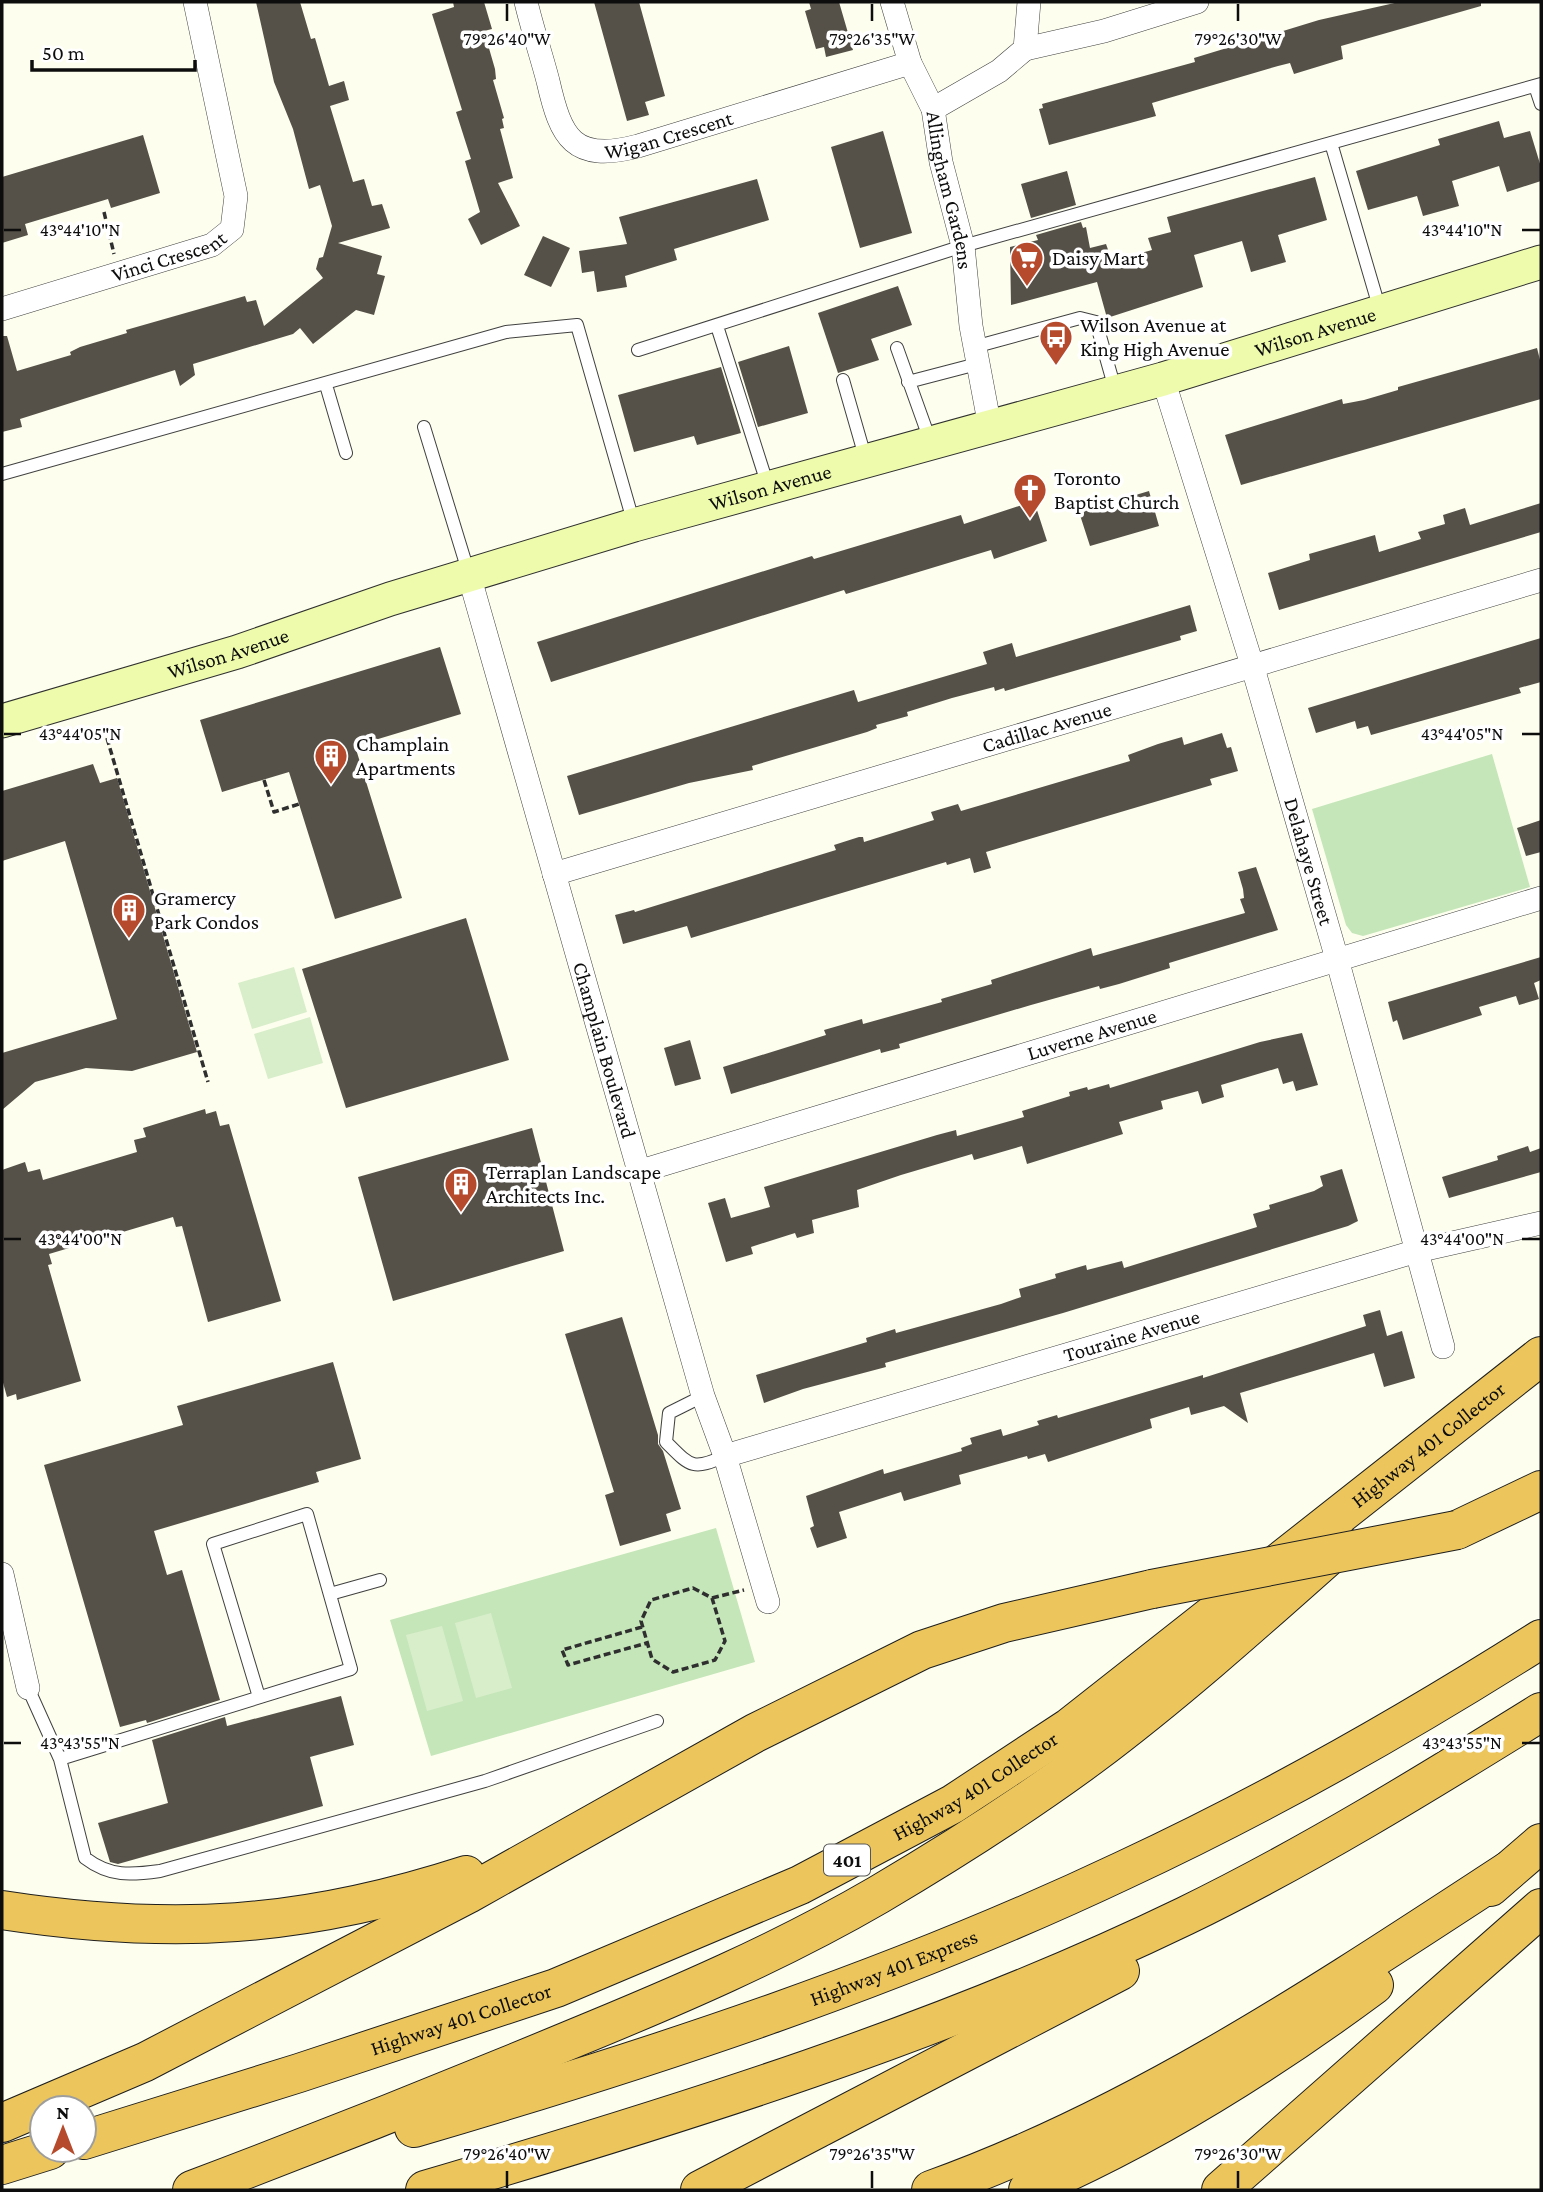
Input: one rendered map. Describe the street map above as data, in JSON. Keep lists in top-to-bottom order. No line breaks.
{"streets":{"highway":["Highway 401 Collector","401","Highway 401 Express"],"main road":["Wilson Avenue"],"street":["Wigan Crescent","Allingham Gardens","Vinci Crescent","Cadillac Avenue","Delahaye Street","Luverne Avenue","Champlain Boulevard","Touraine Avenue"]},"crossings":[["Allingham Gardens","Wilson Avenue"],["Wilson Avenue","Delahaye Street"],["Wilson Avenue","Champlain Boulevard"],["Cadillac Avenue","Delahaye Street"],["Cadillac Avenue","Champlain Boulevard"],["Delahaye Street","Luverne Avenue"],["Delahaye Street","Touraine Avenue"],["Luverne Avenue","Champlain Boulevard"],["Champlain Boulevard","Touraine Avenue"]],"places":{"supermarket":["Daisy Mart"],"bus stop":["Wilson Avenue at King High Avenue"],"church":["Toronto Baptist Church"],"building":["Champlain Apartments","Gramercy Park Condos","Terraplan Landscape Architects Inc."]},"scale_bar":"50 m","north":"top","coordinates":["79°26'40\"W","79°26'35\"W","79°26'30\"W","43°44'10\"N","43°44'05\"N","43°44'00\"N","43°43'55\"N"]}
